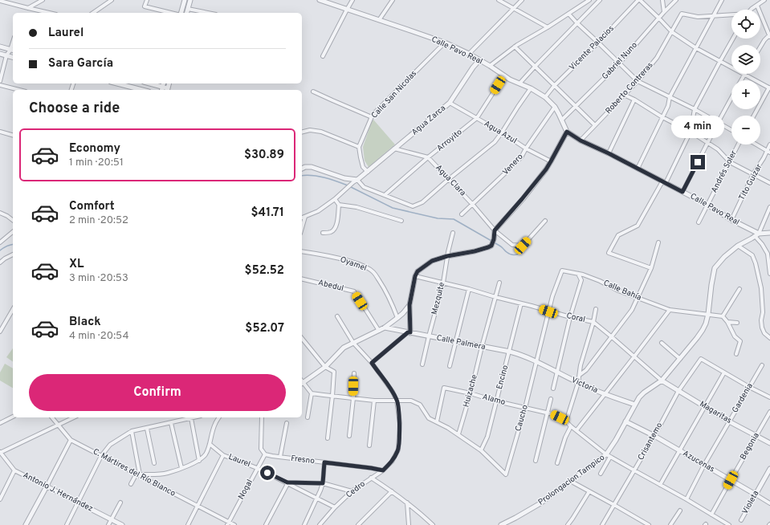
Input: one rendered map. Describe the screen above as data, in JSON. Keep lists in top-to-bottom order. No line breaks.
{"streets":{"street":["Vicente Palacios","Calle Pavo Real","Gabriel Nuno","Roberto Contreras","Calle San Nicolas","Agua Zarca","Agua Azul","Arroyito","Venero","Andrés Soler","Agua Clara","Tito Guizar","Oyamel","Abedul","Calle Bahía","Mezquite","Coral","Calle Palmera","Encino","Victoria","Huizache","Gardenia","Alamo","Magaritas","Caucho","Crisantemo","Begonia","Fresno","Laurel","Azucenas","C. Mártires del Río Blanco","Prolongacion Tampico","Nogal","Cedro","Antonio J. Hernández","Violeta"]},"crossings":[["Vicente Palacios","Calle Pavo Real"],["Calle Pavo Real","Gabriel Nuno"],["Calle Pavo Real","Roberto Contreras"],["Calle Pavo Real","Calle San Nicolas"],["Calle Pavo Real","Agua Zarca"],["Calle Pavo Real","Arroyito"],["Calle Pavo Real","Venero"],["Calle Pavo Real","Andrés Soler"],["Calle Pavo Real","Tito Guizar"],["Calle Pavo Real","Prolongacion Tampico"],["Agua Zarca","Agua Azul"],["Agua Azul","Arroyito"],["Agua Azul","Venero"],["Arroyito","Agua Clara"],["Venero","Agua Clara"],["Calle Bahía","Caucho"],["Calle Bahía","Prolongacion Tampico"],["Mezquite","Coral"],["Mezquite","Calle Palmera"],["Coral","Encino"],["Coral","Huizache"],["Coral","Magaritas"],["Coral","Caucho"],["Coral","Prolongacion Tampico"],["Calle Palmera","Encino"],["Calle Palmera","Victoria"],["Calle Palmera","Huizache"],["Calle Palmera","Caucho"],["Encino","Alamo"],["Encino","Caucho"],["Victoria","Caucho"],["Victoria","Prolongacion Tampico"],["Huizache","Alamo"],["Gardenia","Alamo"],["Gardenia","Magaritas"],["Gardenia","Azucenas"],["Alamo","Caucho"],["Alamo","Crisantemo"],["Alamo","Begonia"],["Alamo","Prolongacion Tampico"],["Magaritas","Crisantemo"],["Magaritas","Begonia"],["Magaritas","Prolongacion Tampico"],["Crisantemo","Azucenas"],["Begonia","Azucenas"],["Fresno","Cedro"],["Laurel","Nogal"],["Laurel","Cedro"],["Azucenas","Prolongacion Tampico"],["Azucenas","Violeta"],["C. Mártires del Río Blanco","Nogal"]],"page":{"map_buttons":["+","−"],"banner":["Laurel","Sara García"],"heading":"Choose a ride","bubble":"4 min","list":[{"name":"Economy","note":"1 min · 20:51","value":"$30.89"},{"name":"Comfort","note":"2 min · 20:52","value":"$41.71"},{"name":"XL","note":"3 min · 20:53","value":"$52.52"},{"name":"Black","note":"4 min · 20:54","value":"$52.07"}],"buttons":"Confirm"}}
